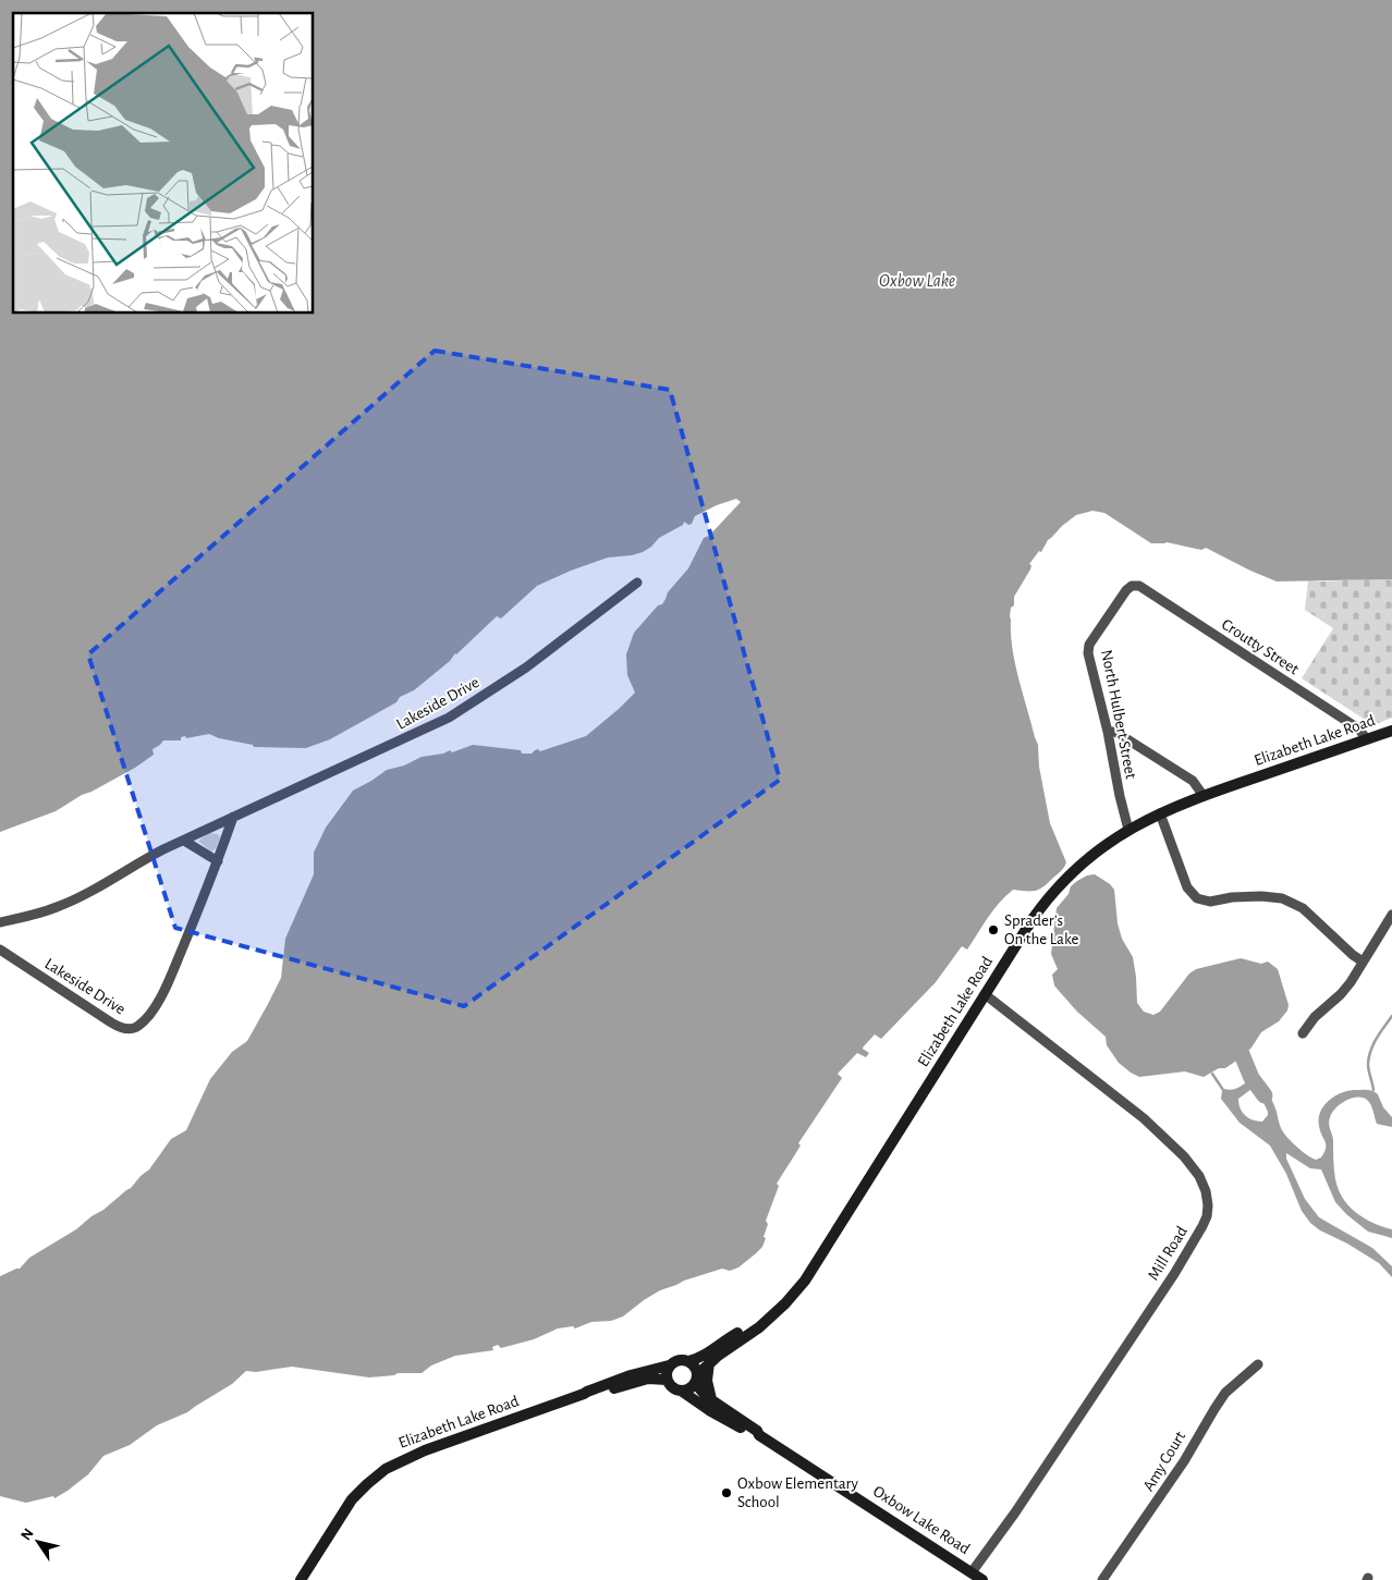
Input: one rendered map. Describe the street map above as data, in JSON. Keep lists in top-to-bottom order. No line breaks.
{"streets":{"street":["Croutty Street","Lakeside Drive","North Hulbert Street","Elizabeth Lake Road","Mill Road","Amy Court","Oxbow Lake Road"]},"crossings":[["Croutty Street","North Hulbert Street"],["Croutty Street","Elizabeth Lake Road"],["North Hulbert Street","Elizabeth Lake Road"],["Elizabeth Lake Road","Mill Road"],["Elizabeth Lake Road","Oxbow Lake Road"],["Mill Road","Oxbow Lake Road"]],"water":["Oxbow Lake"],"places":["Sprader's On the Lake","Oxbow Elementary School"],"north":"top left"}
